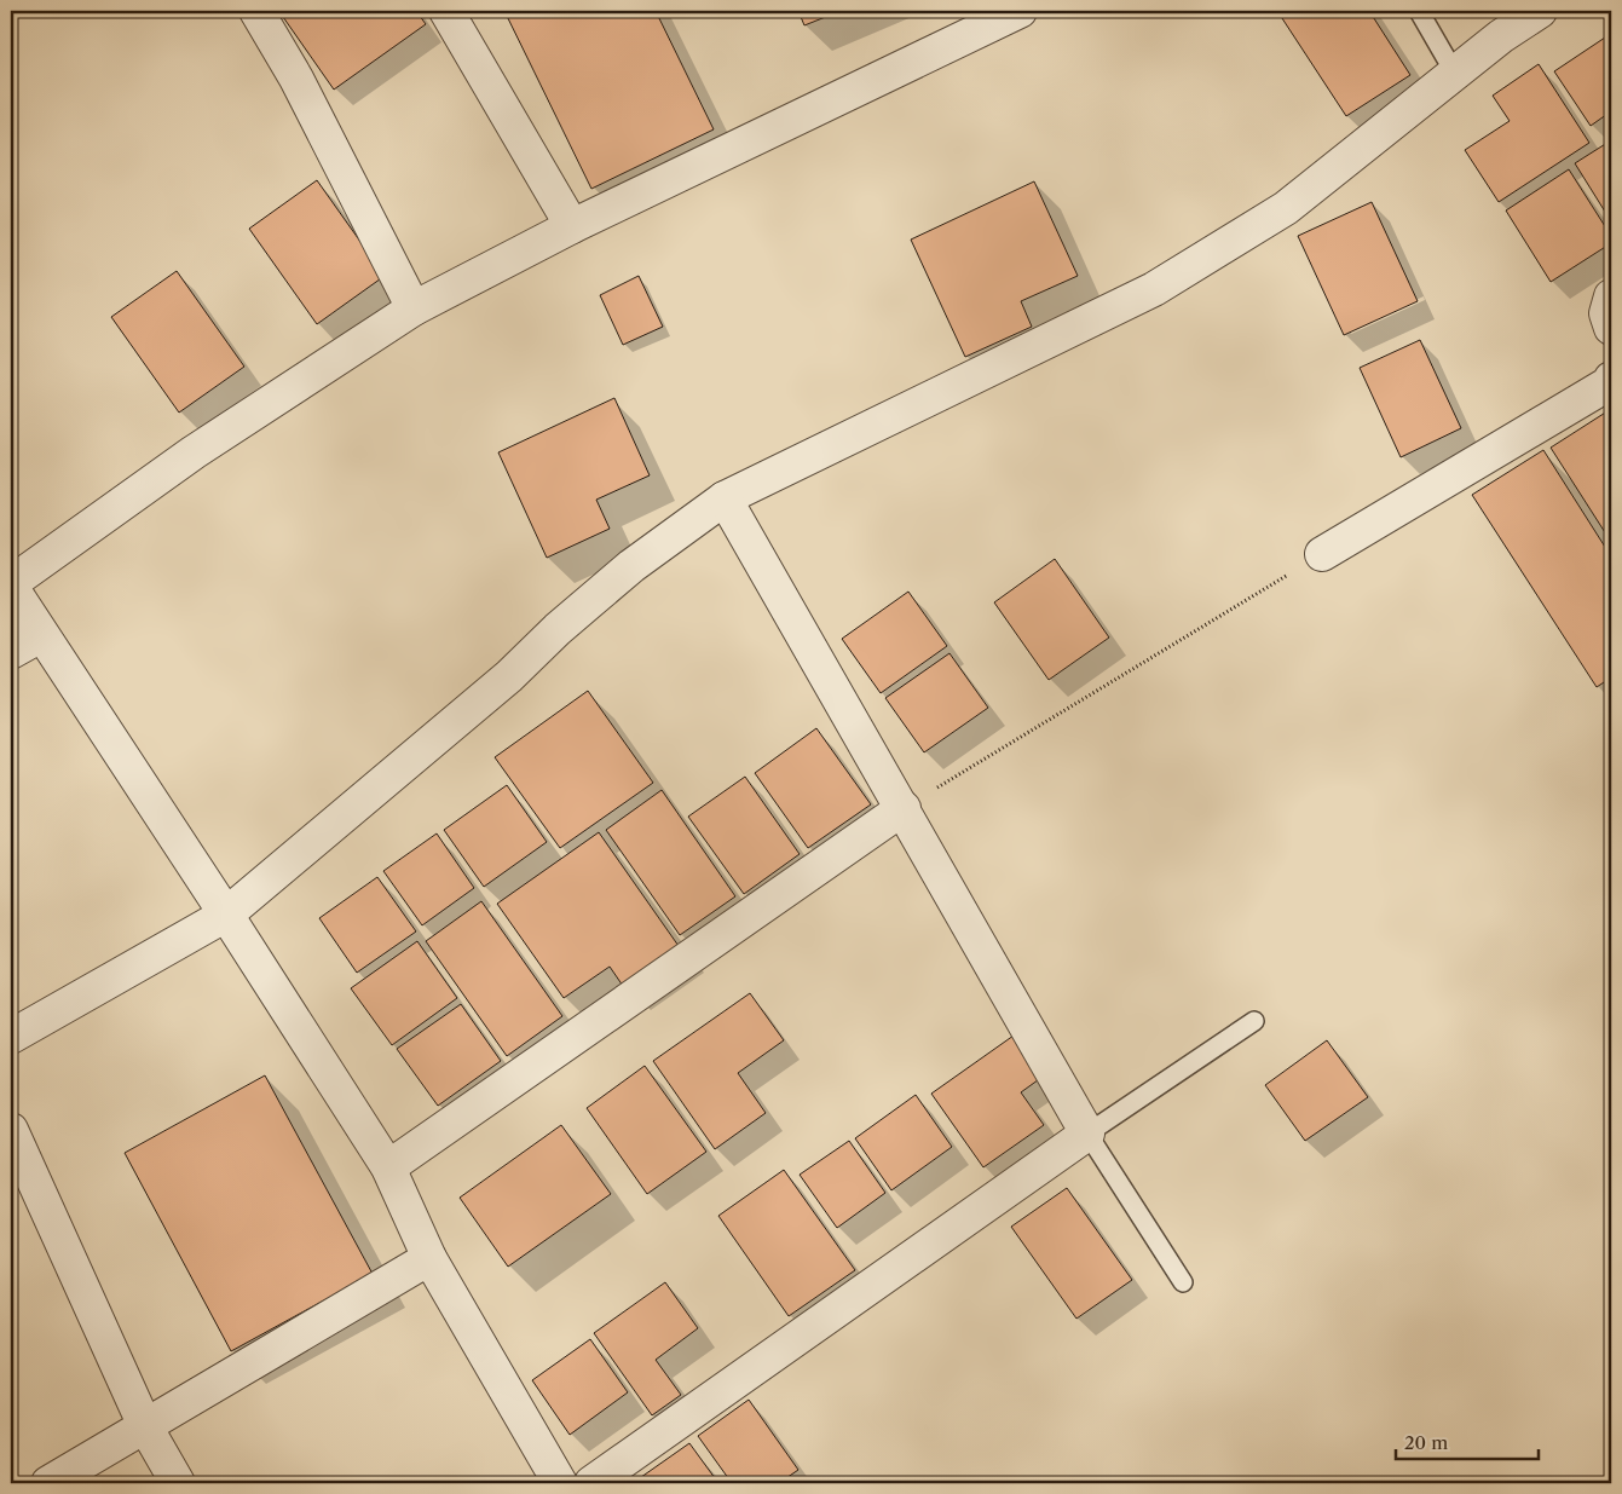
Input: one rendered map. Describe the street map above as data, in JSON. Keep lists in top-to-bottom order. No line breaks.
{"scale_bar":"20 m"}
